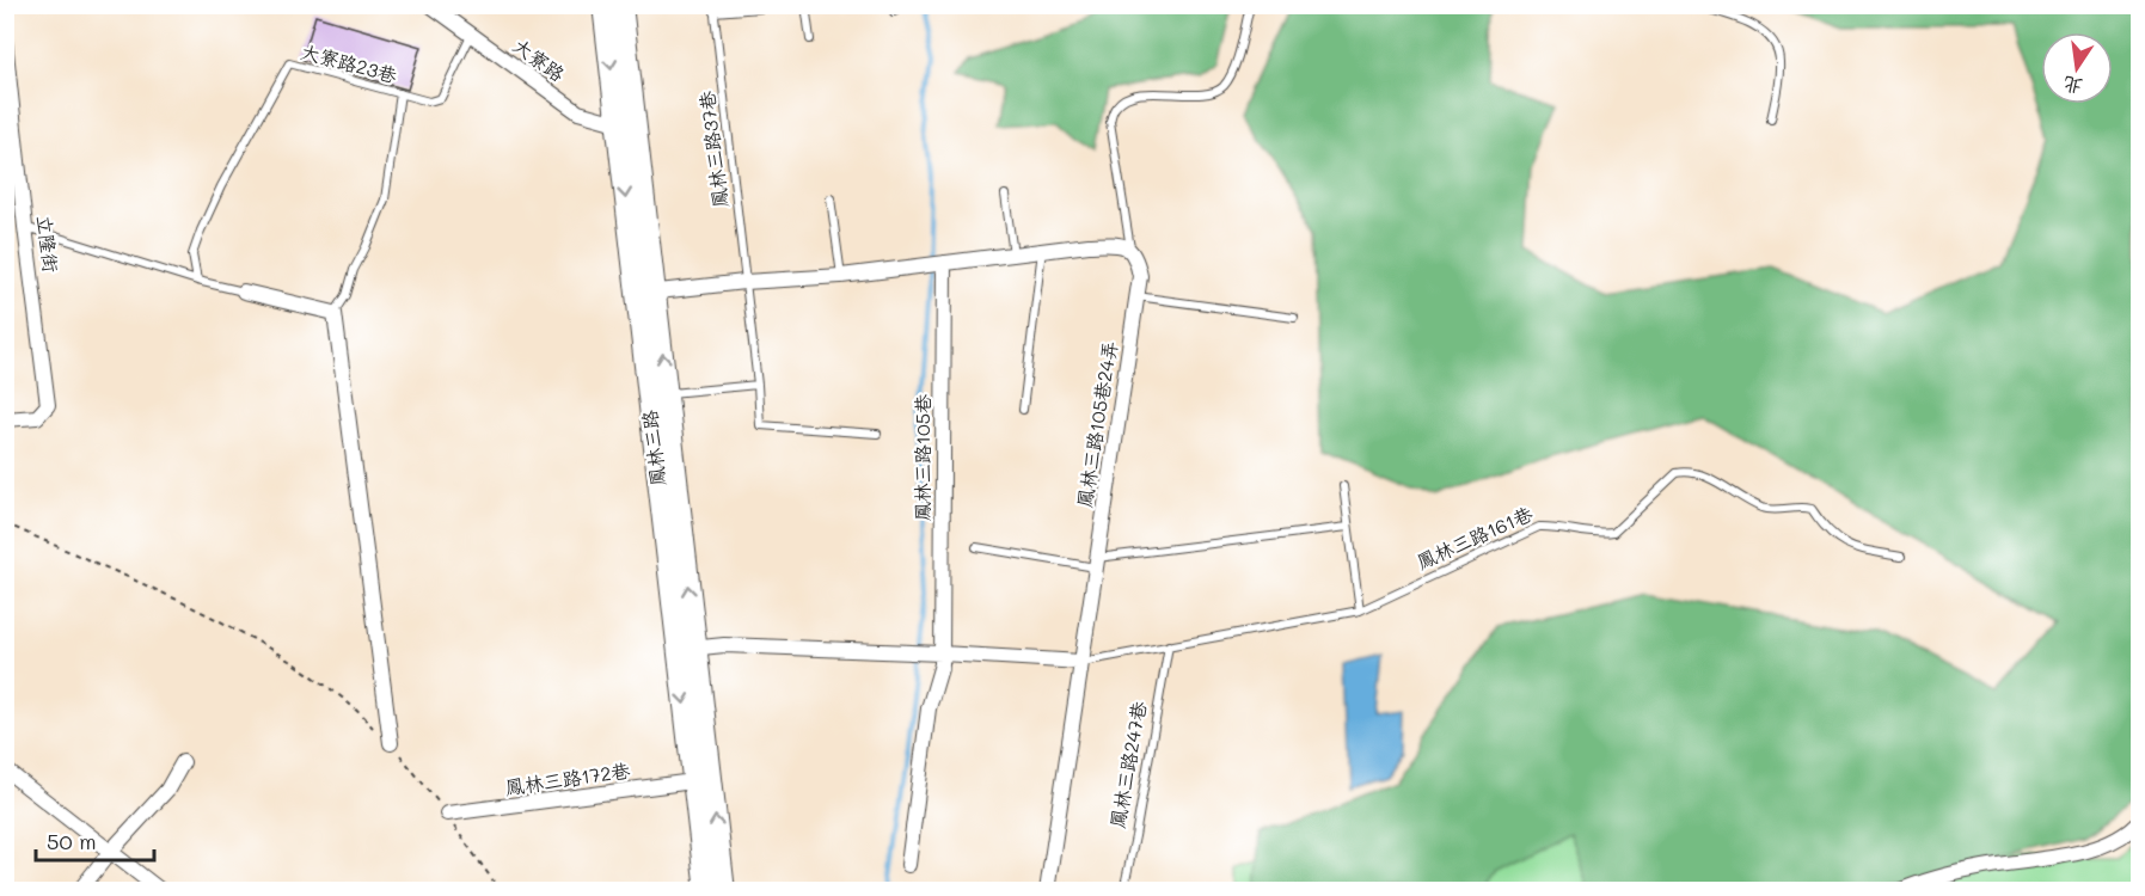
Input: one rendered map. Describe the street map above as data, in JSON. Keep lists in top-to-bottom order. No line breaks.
{"streets":{"main road":["鳳林三路"],"street":["大寮路","立隆街","鳳林三路105巷24弄","鳳林三路105巷","鳳林三路172巷"],"lane":["大寮路23巷","鳳林三路37巷","鳳林三路161巷","鳳林三路247巷"]},"crossings":[["大寮路","大寮路23巷"],["大寮路","鳳林三路"],["鳳林三路","鳳林三路172巷"],["鳳林三路161巷","鳳林三路247巷"]],"scale_bar":"50 m","north":"bottom"}
